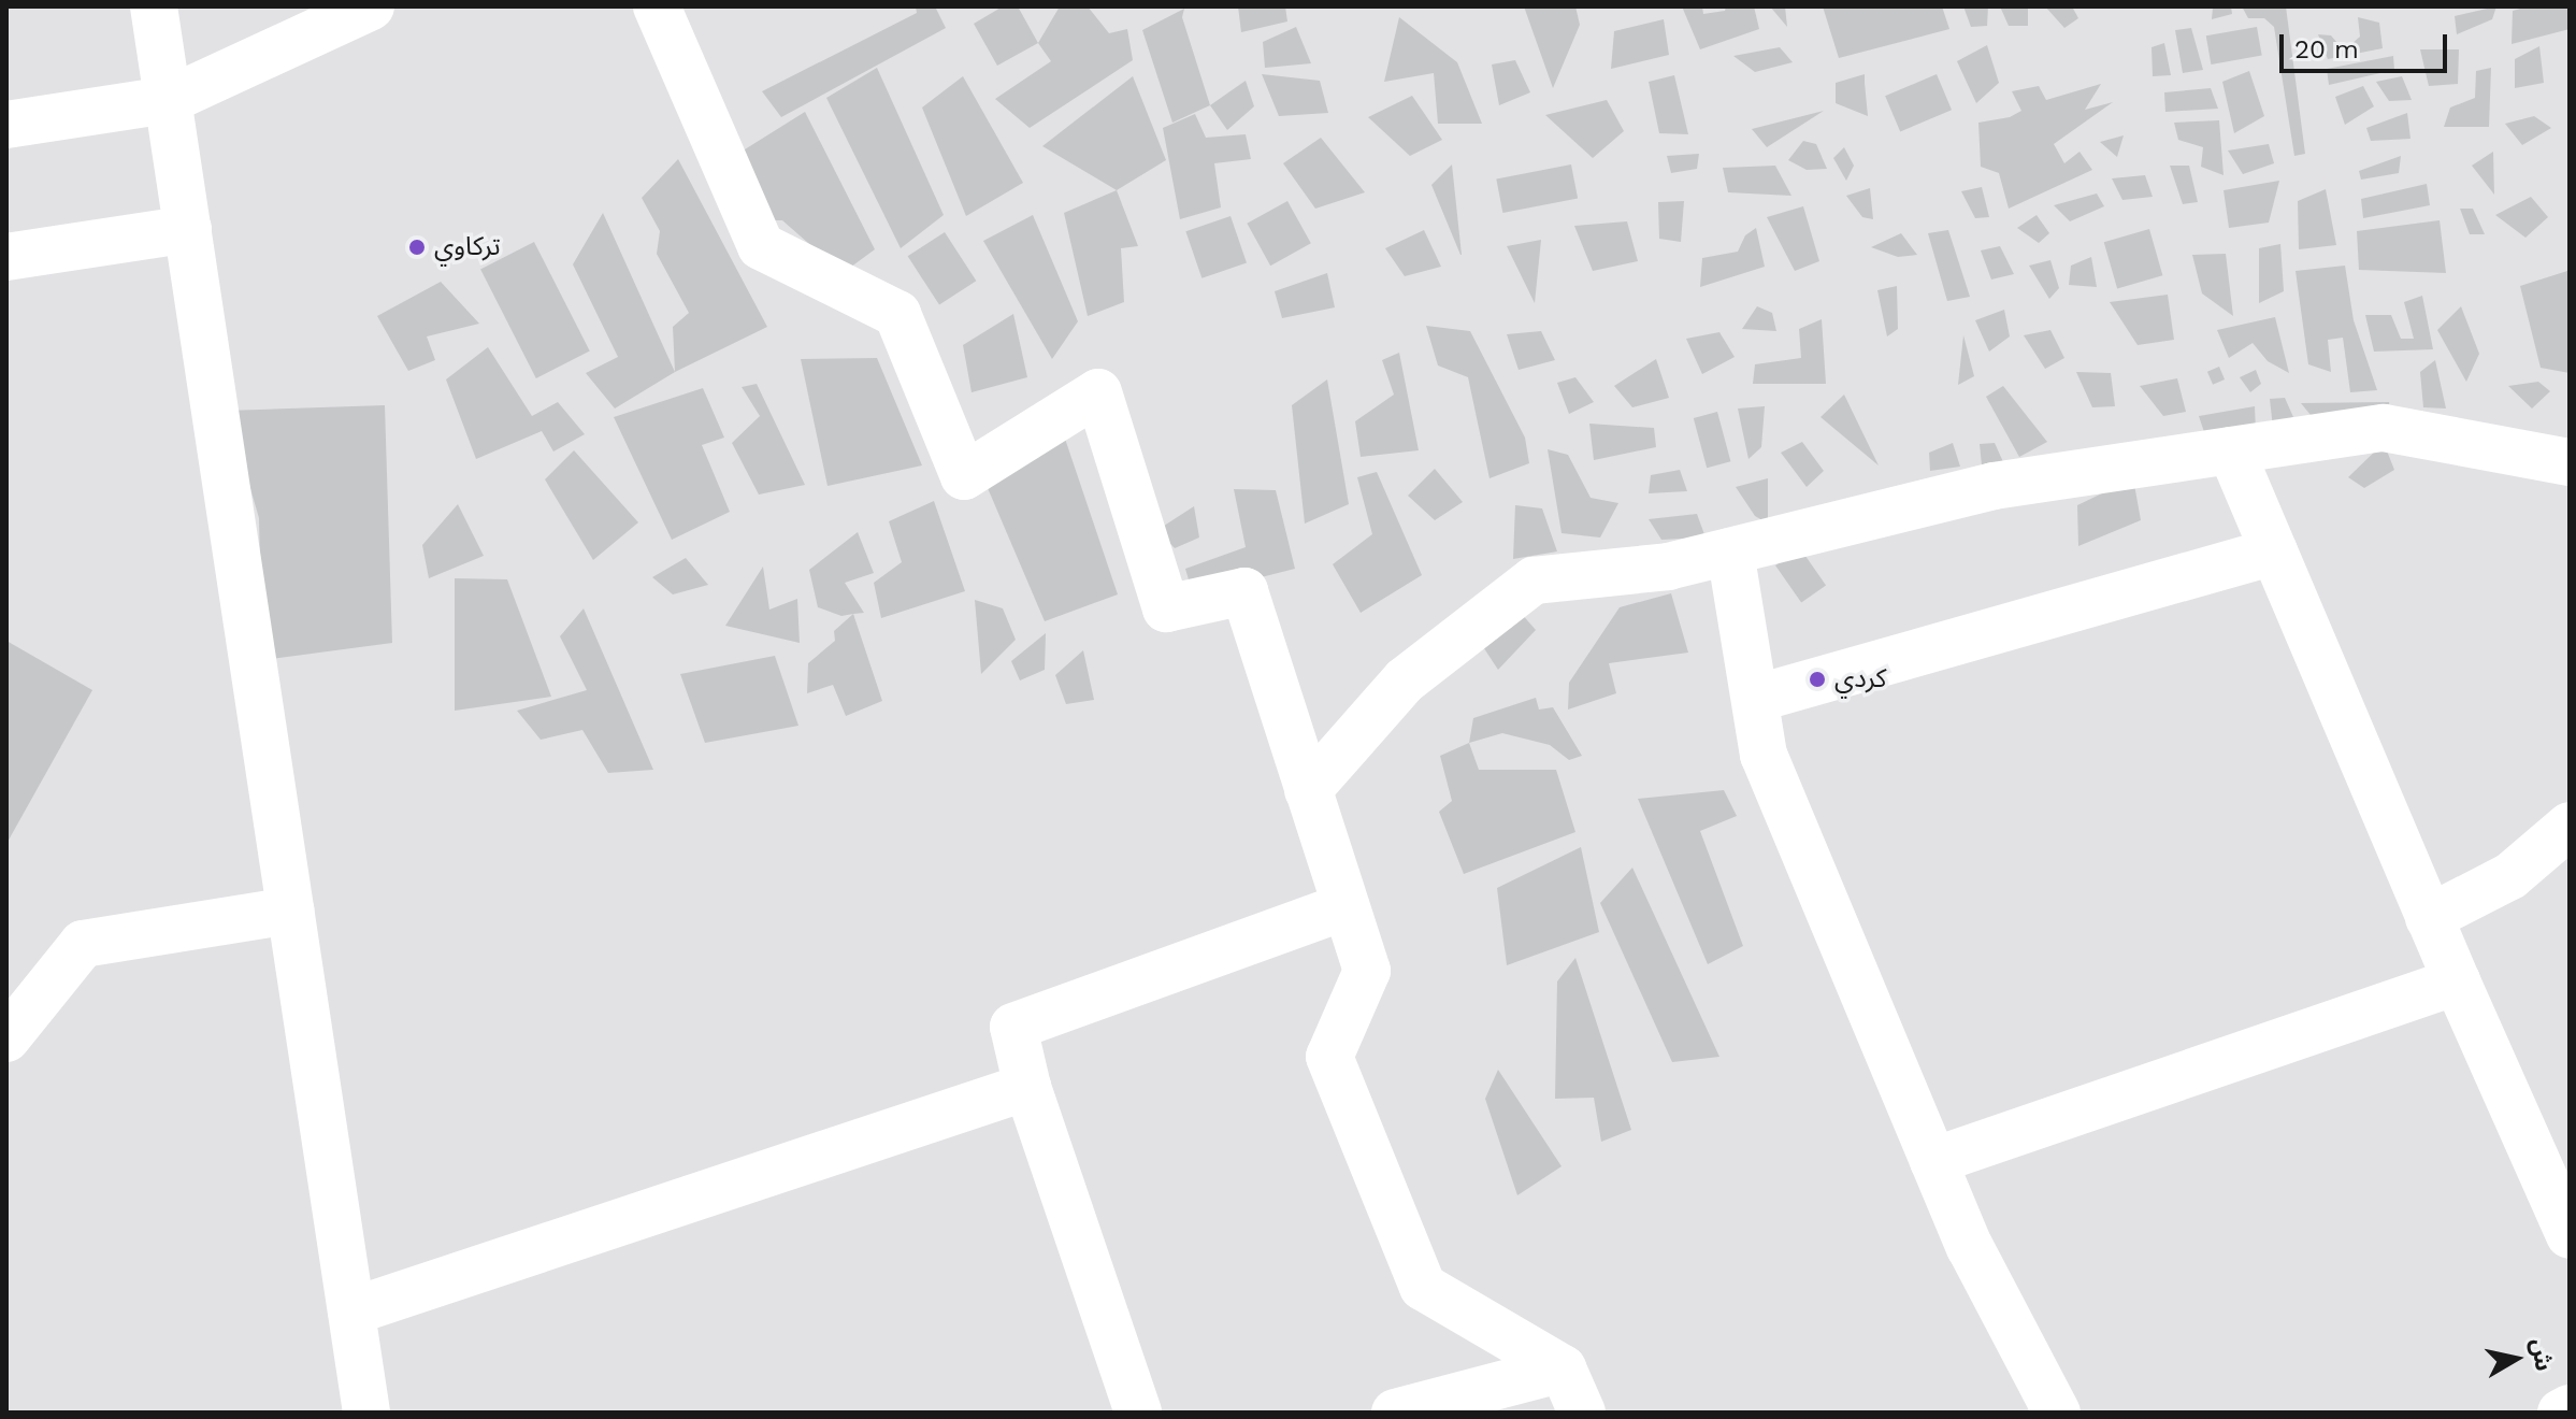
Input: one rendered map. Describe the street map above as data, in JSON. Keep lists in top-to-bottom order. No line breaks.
{"places":["تركاوي","كردي"],"scale_bar":"20 m","north":"right"}
